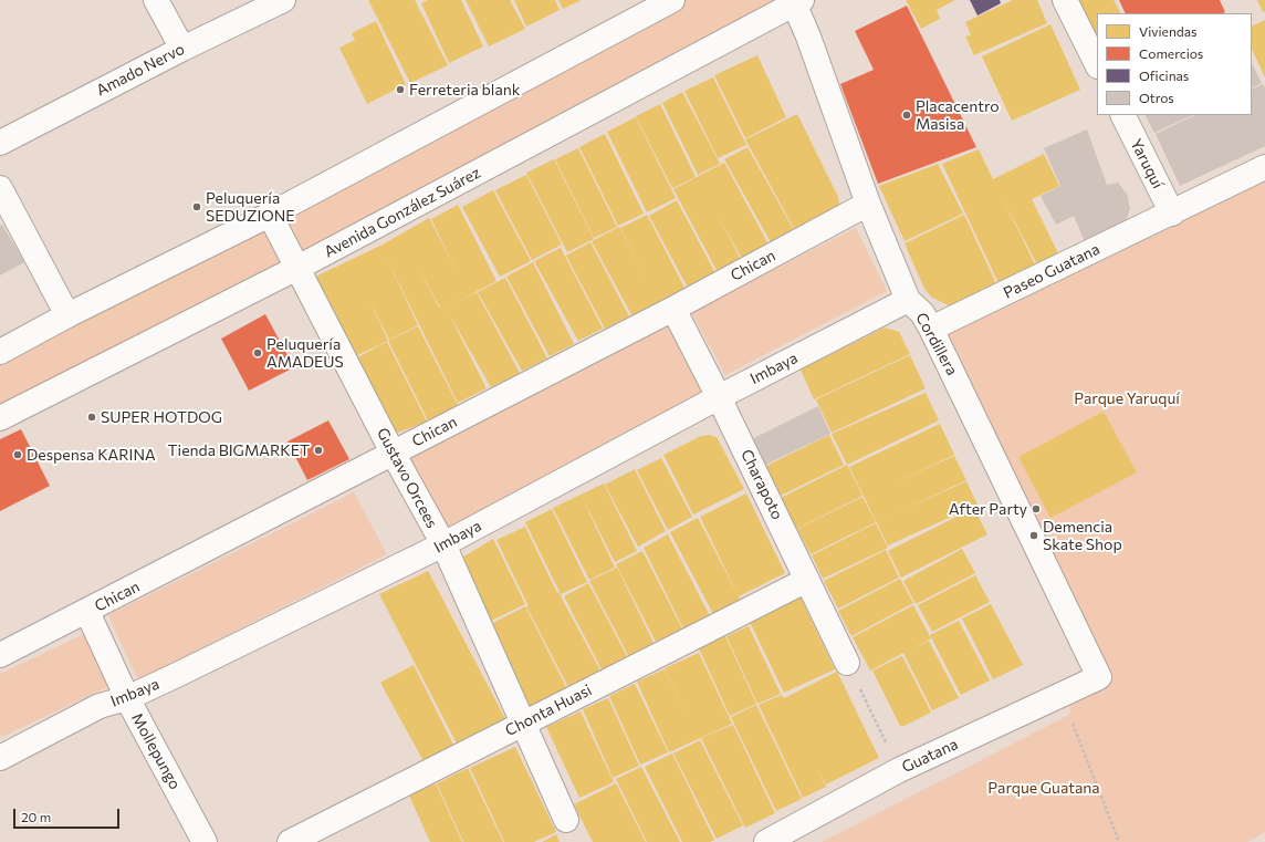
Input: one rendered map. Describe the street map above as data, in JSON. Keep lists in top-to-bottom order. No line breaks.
{"streets":{"street":["Amado Nervo","Yaruquí","Avenida González Suárez","Chican","Paseo Guatana","Cordillera","Imbaya","Gustavo Orcees","Charapoto","Chonta Huasi","Mollepungo","Guatana"]},"crossings":[["Yaruquí","Paseo Guatana"],["Avenida González Suárez","Cordillera"],["Avenida González Suárez","Gustavo Orcees"],["Chican","Cordillera"],["Chican","Gustavo Orcees"],["Chican","Charapoto"],["Chican","Mollepungo"],["Paseo Guatana","Cordillera"],["Cordillera","Imbaya"],["Cordillera","Guatana"],["Imbaya","Gustavo Orcees"],["Imbaya","Charapoto"],["Imbaya","Mollepungo"],["Gustavo Orcees","Chonta Huasi"],["Charapoto","Chonta Huasi"]],"parks":["Parque Yaruquí","Parque Guatana"],"places":["Ferreteria blank","Placacentro Masisa","Peluquería SEDUZIONE","Peluquería AMADEUS","SUPER HOTDOG","Tienda BIGMARKET","Despensa KARINA","After Party","Demencia Skate Shop"],"legend":["Viviendas","Comercios","Oficinas","Otros"],"scale_bar":"20 m"}
